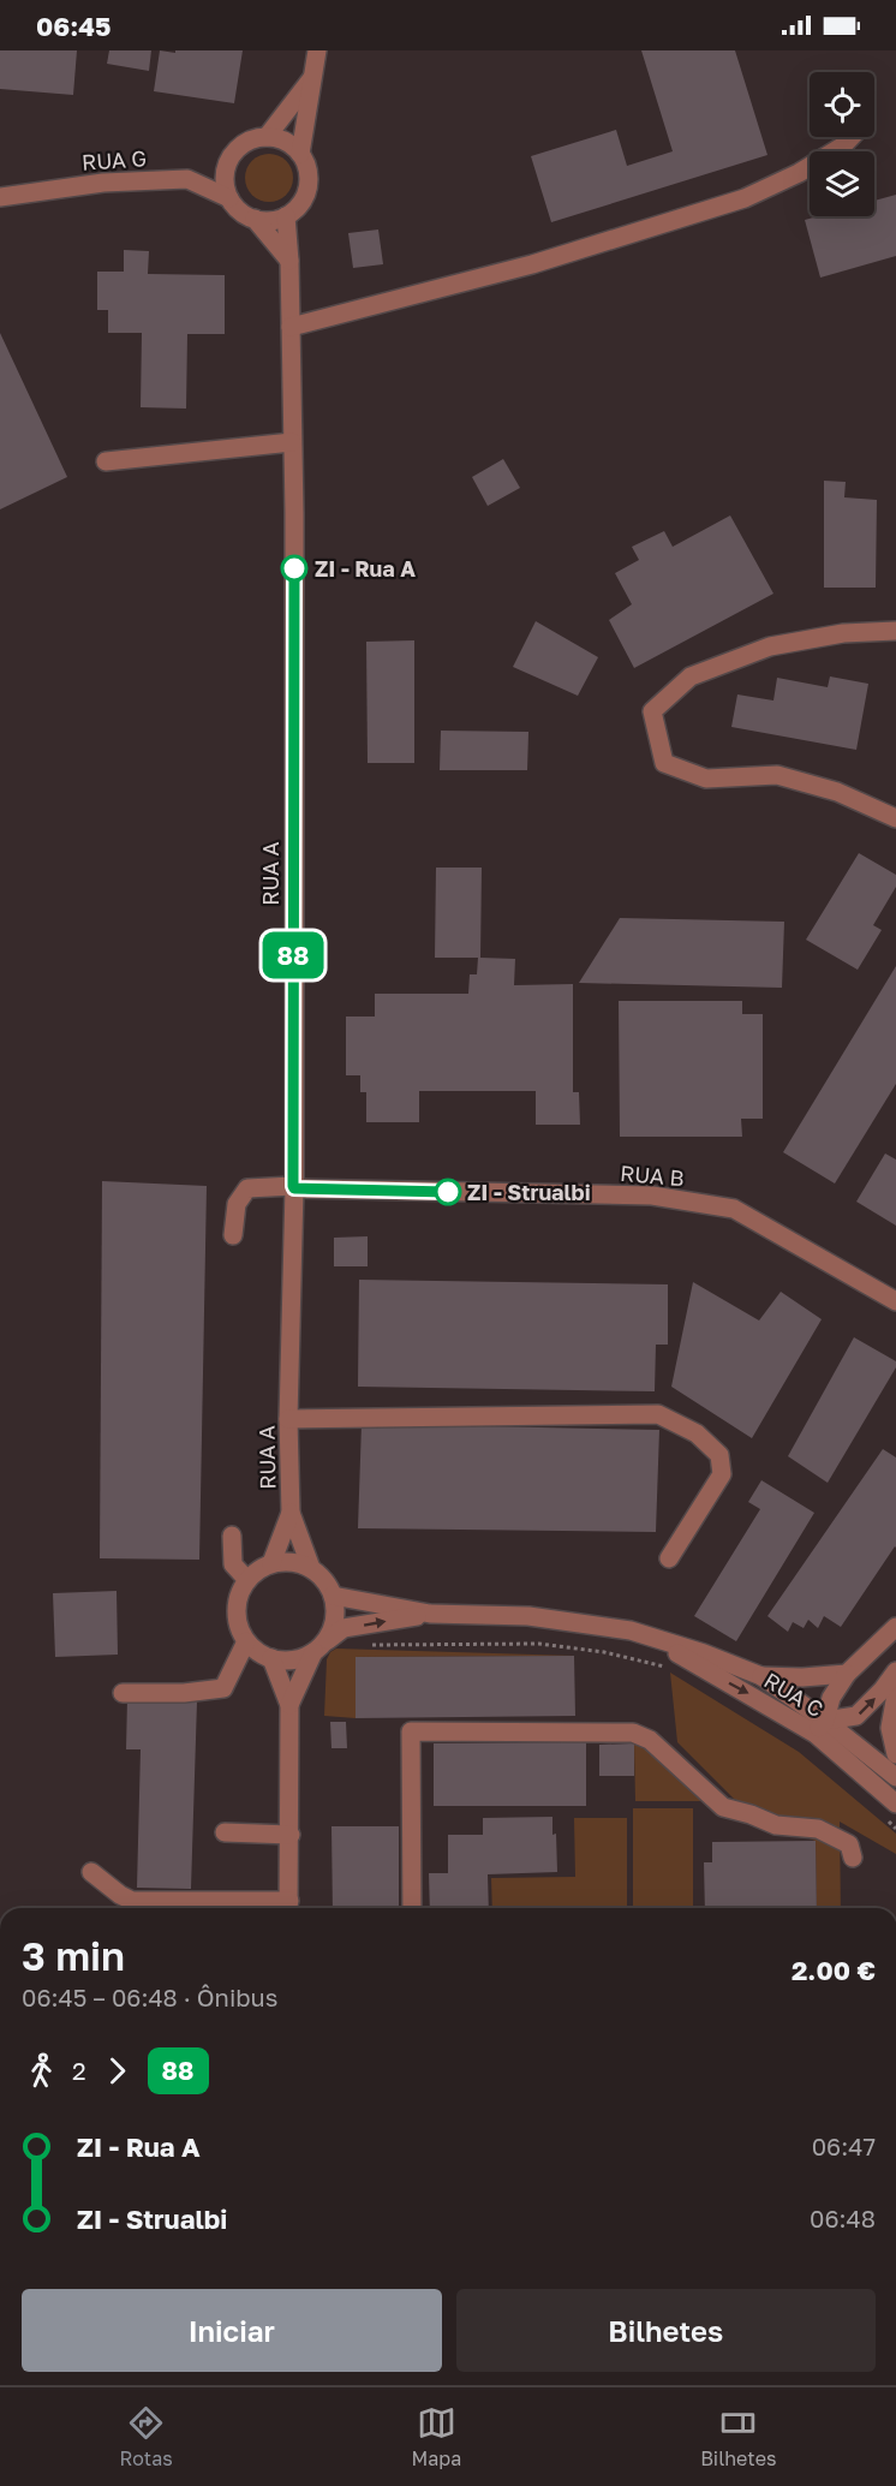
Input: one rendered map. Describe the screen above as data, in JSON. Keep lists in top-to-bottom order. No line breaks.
{"streets":{"street":["RUA G","RUA A","RUA B","RUA C"]},"crossings":[["RUA G","RUA A"],["RUA A","RUA B"],["RUA A","RUA C"]],"places":["ZI - Rua A","ZI - Strualbi"],"lines":["bus line 88"],"page":{"status":"06:45","on_map":"88","heading":["3 min","06:45 – 06:48 · Ônibus","2.00 €"],"legs":["2","88"],"list":[{"name":"ZI - Rua A","value":"06:47"},{"name":"ZI - Strualbi","value":"06:48"}],"buttons":["Iniciar","Bilhetes"],"tabs":["Rotas","Mapa","Bilhetes"]}}
